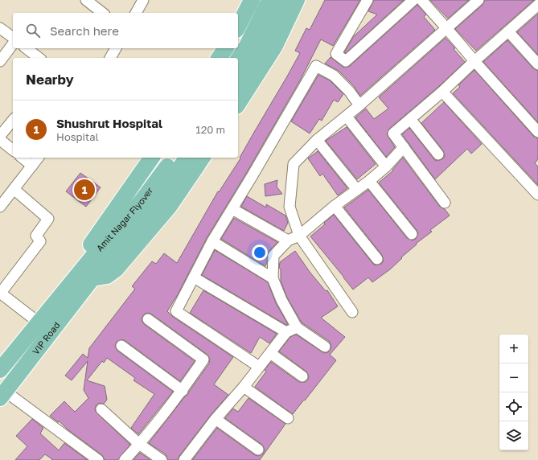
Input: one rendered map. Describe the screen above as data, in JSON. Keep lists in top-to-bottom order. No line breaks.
{"streets":{"main road":["Amit Nagar Flyover","VIP Road"]},"crossings":[["Amit Nagar Flyover","VIP Road"]],"page":{"search":"Search here","heading":"Nearby","list":[{"mark":"1","name":"Shushrut Hospital","note":"Hospital","value":"120 m"}],"pins":"1","map_buttons":["+","−"]}}
